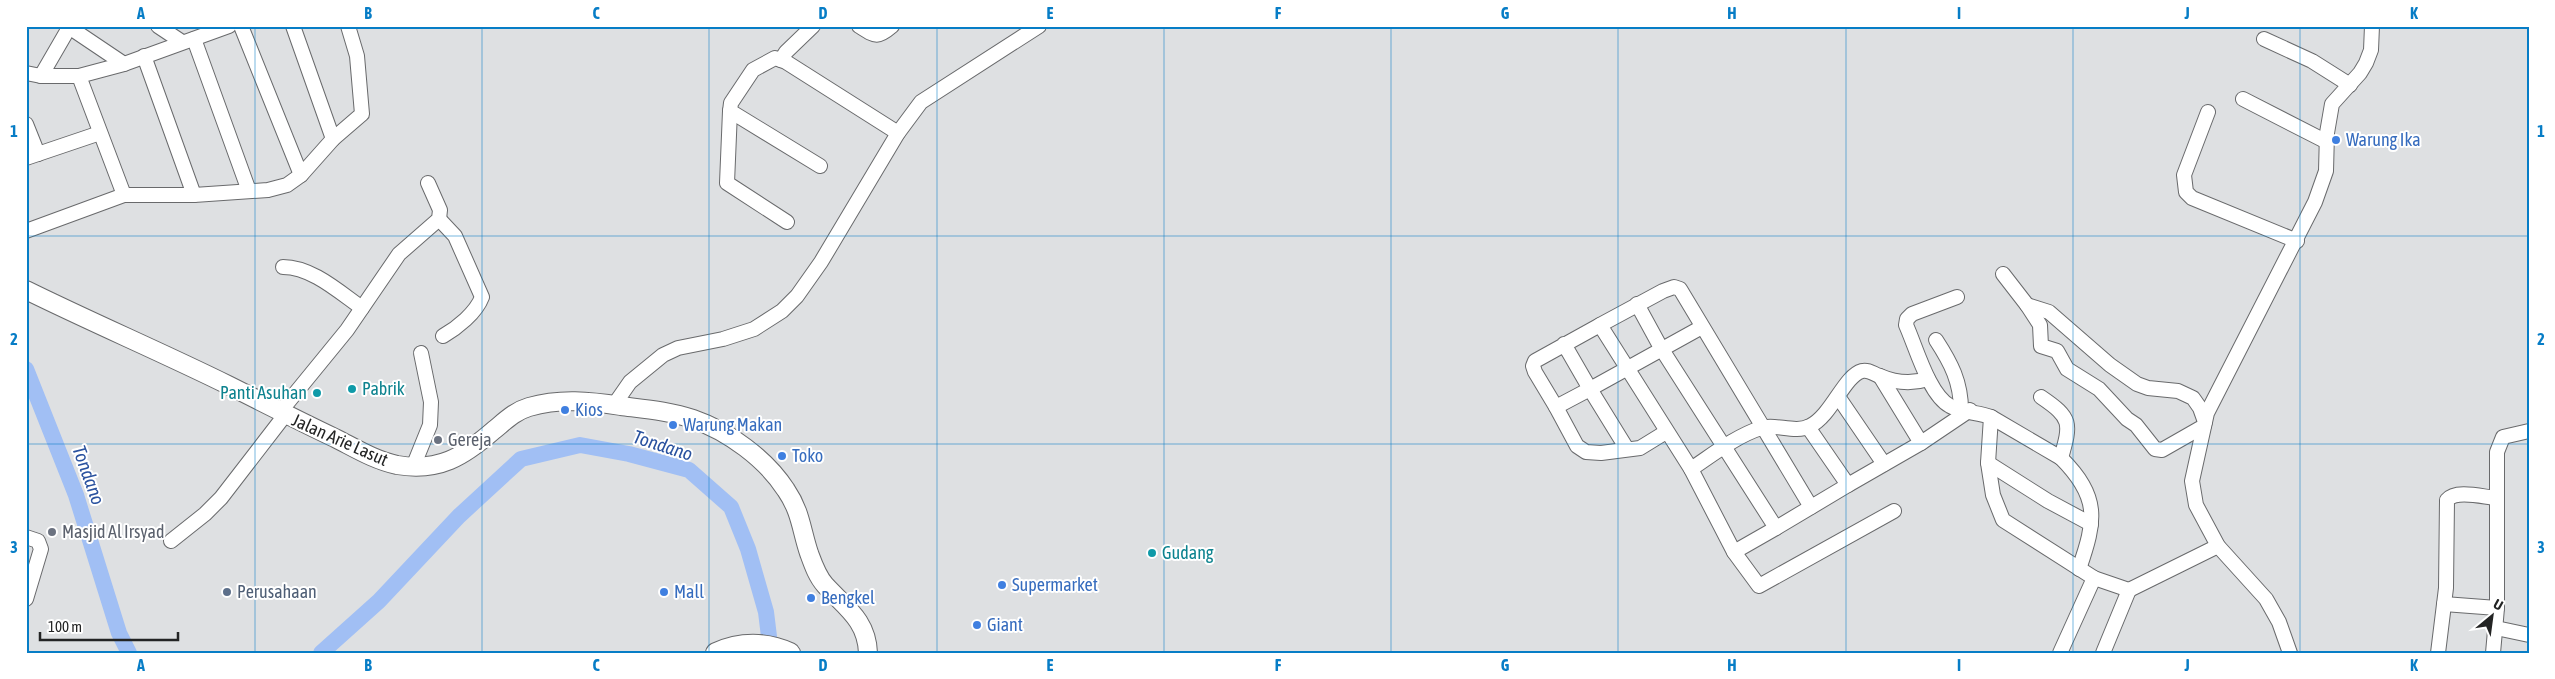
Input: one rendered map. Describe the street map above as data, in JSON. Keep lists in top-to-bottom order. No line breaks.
{"streets":{"main road":["Jalan Arie Lasut"]},"water":["Tondano"],"places":["Warung Ika","Pabrik","Panti Asuhan","Kios","Warung Makan","Gereja","Toko","Masjid Al Irsyad","Gudang","Supermarket","Perusahaan","Mall","Bengkel","Giant"],"scale_bar":"100 m","north":"top right","grid":{"columns":["A","B","C","D","E","F","G","H","I","J","K"],"rows":["1","2","3"]}}
